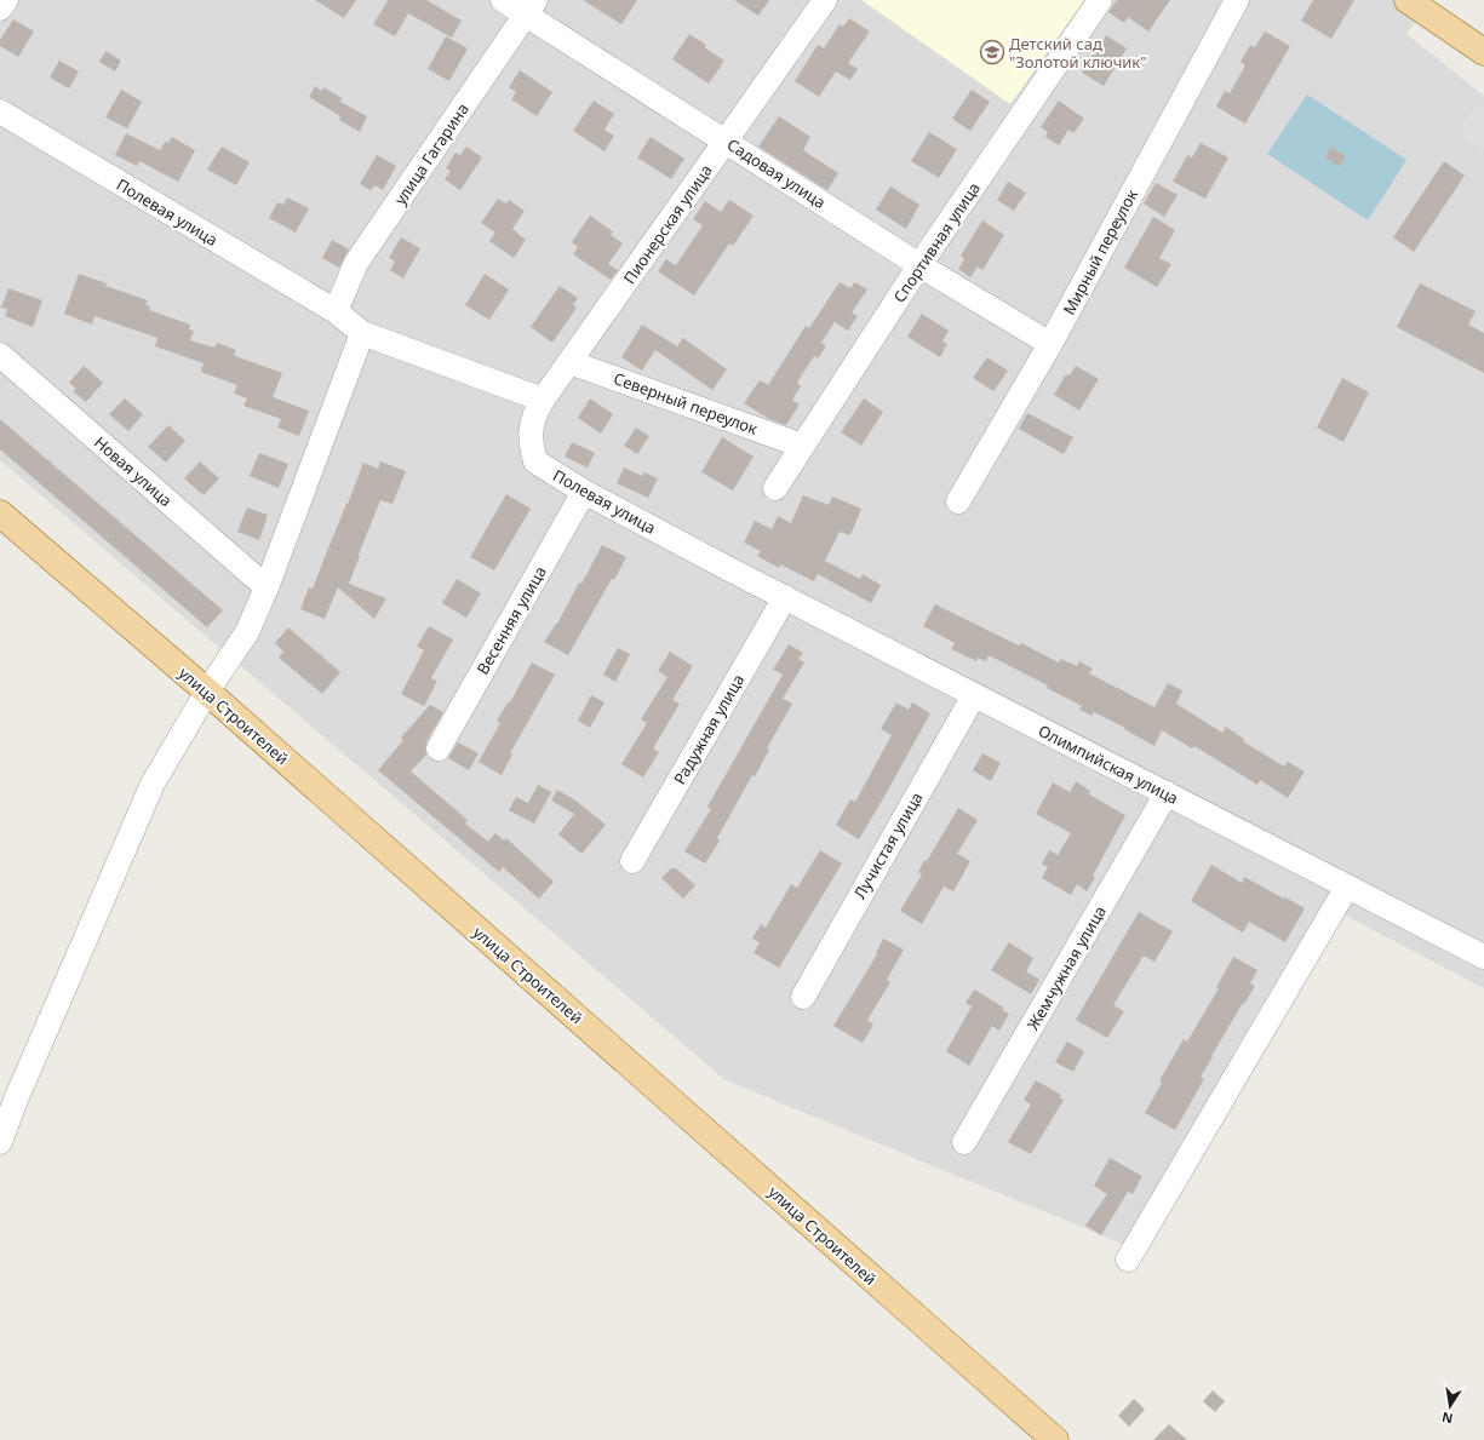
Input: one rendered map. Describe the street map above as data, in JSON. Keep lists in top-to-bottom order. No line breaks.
{"streets":{"main road":["улица Строителей"],"street":["улица Гагарина","Садовая улица","Полевая улица","Пионерская улица","Спортивная улица","Мирный переулок","Северный переулок","Новая улица","Весенняя улица","Радужная улица","Олимпийская улица","Лучистая улица","Жемчужная улица"]},"crossings":[["улица Гагарина","Садовая улица"],["улица Гагарина","Полевая улица"],["Садовая улица","Пионерская улица"],["Садовая улица","Спортивная улица"],["Садовая улица","Мирный переулок"],["Полевая улица","Пионерская улица"],["Полевая улица","Весенняя улица"],["Полевая улица","Олимпийская улица"],["Пионерская улица","Северный переулок"],["Спортивная улица","Северный переулок"],["Радужная улица","Олимпийская улица"],["Олимпийская улица","Лучистая улица"],["Олимпийская улица","Жемчужная улица"]],"places":{"school or university":["Детский сад \"Золотой ключик\""]},"north":"bottom"}
